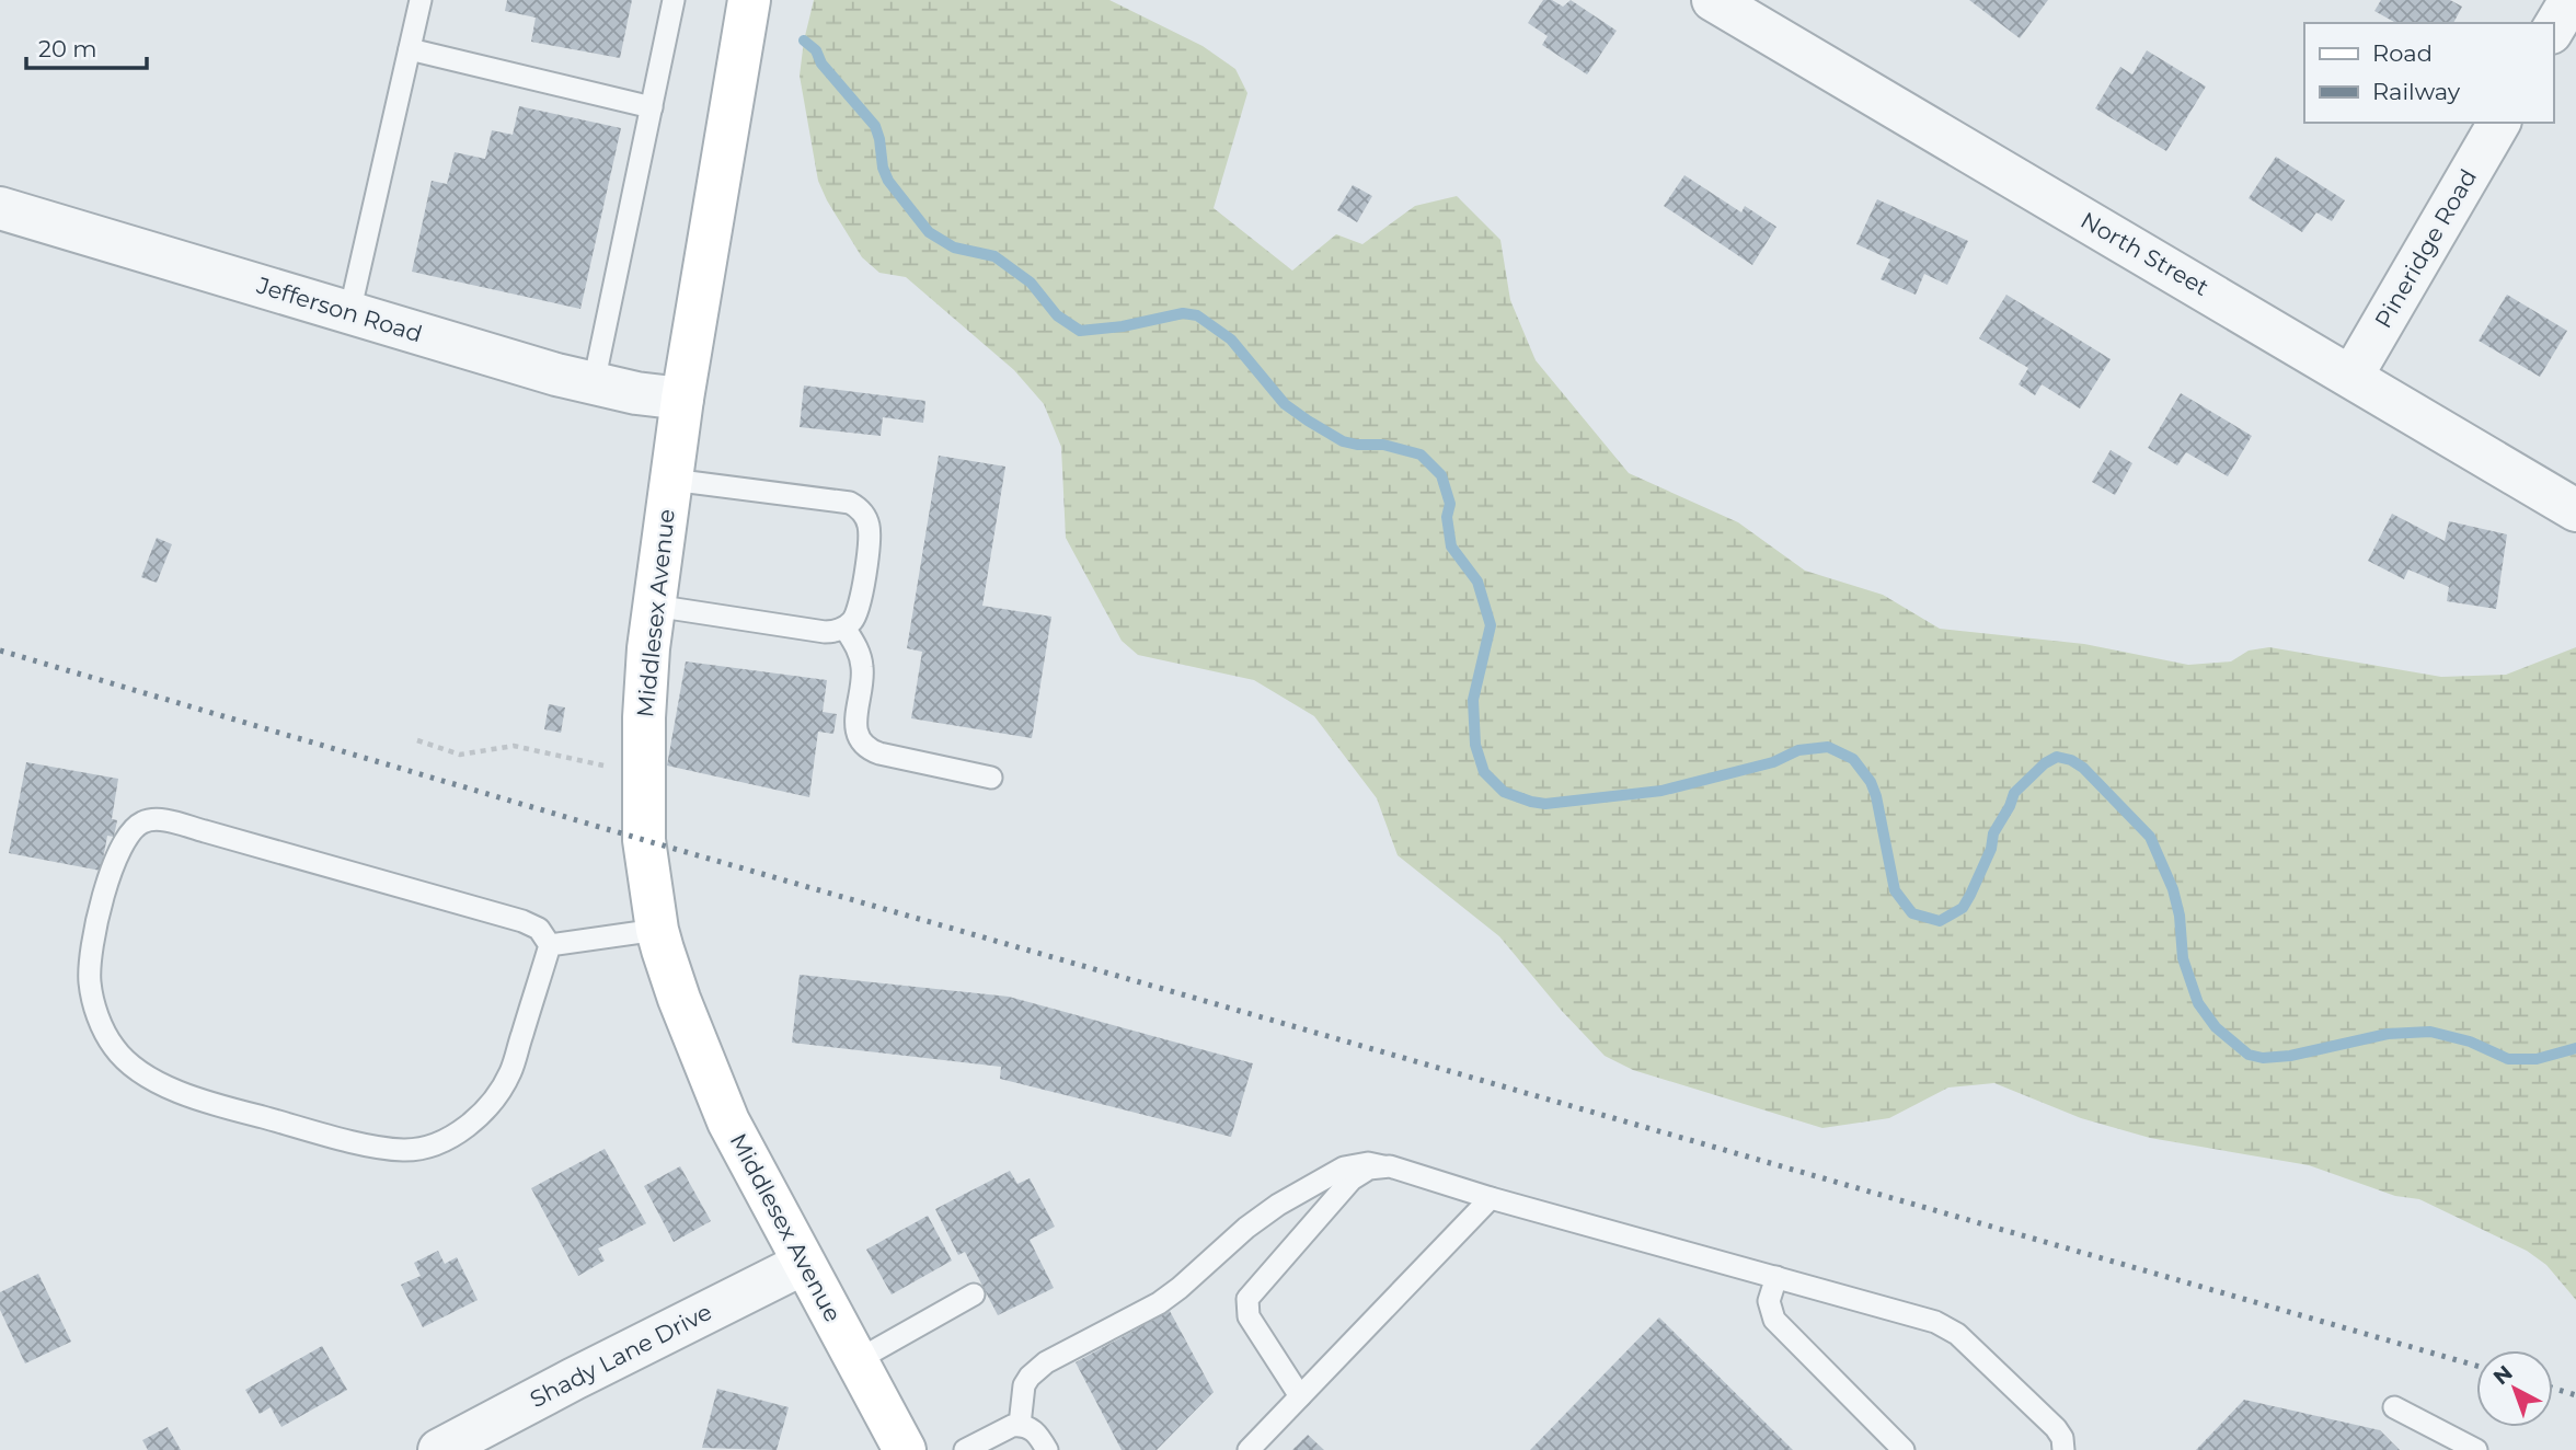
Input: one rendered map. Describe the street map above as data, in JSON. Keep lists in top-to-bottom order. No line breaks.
{"streets":{"main road":["Middlesex Avenue"],"street":["Pineridge Road","North Street","Jefferson Road","Shady Lane Drive"]},"crossings":[["Pineridge Road","North Street"],["Jefferson Road","Middlesex Avenue"],["Middlesex Avenue","Shady Lane Drive"]],"legend":["Road","Railway"],"scale_bar":"20 m","north":"top left"}
